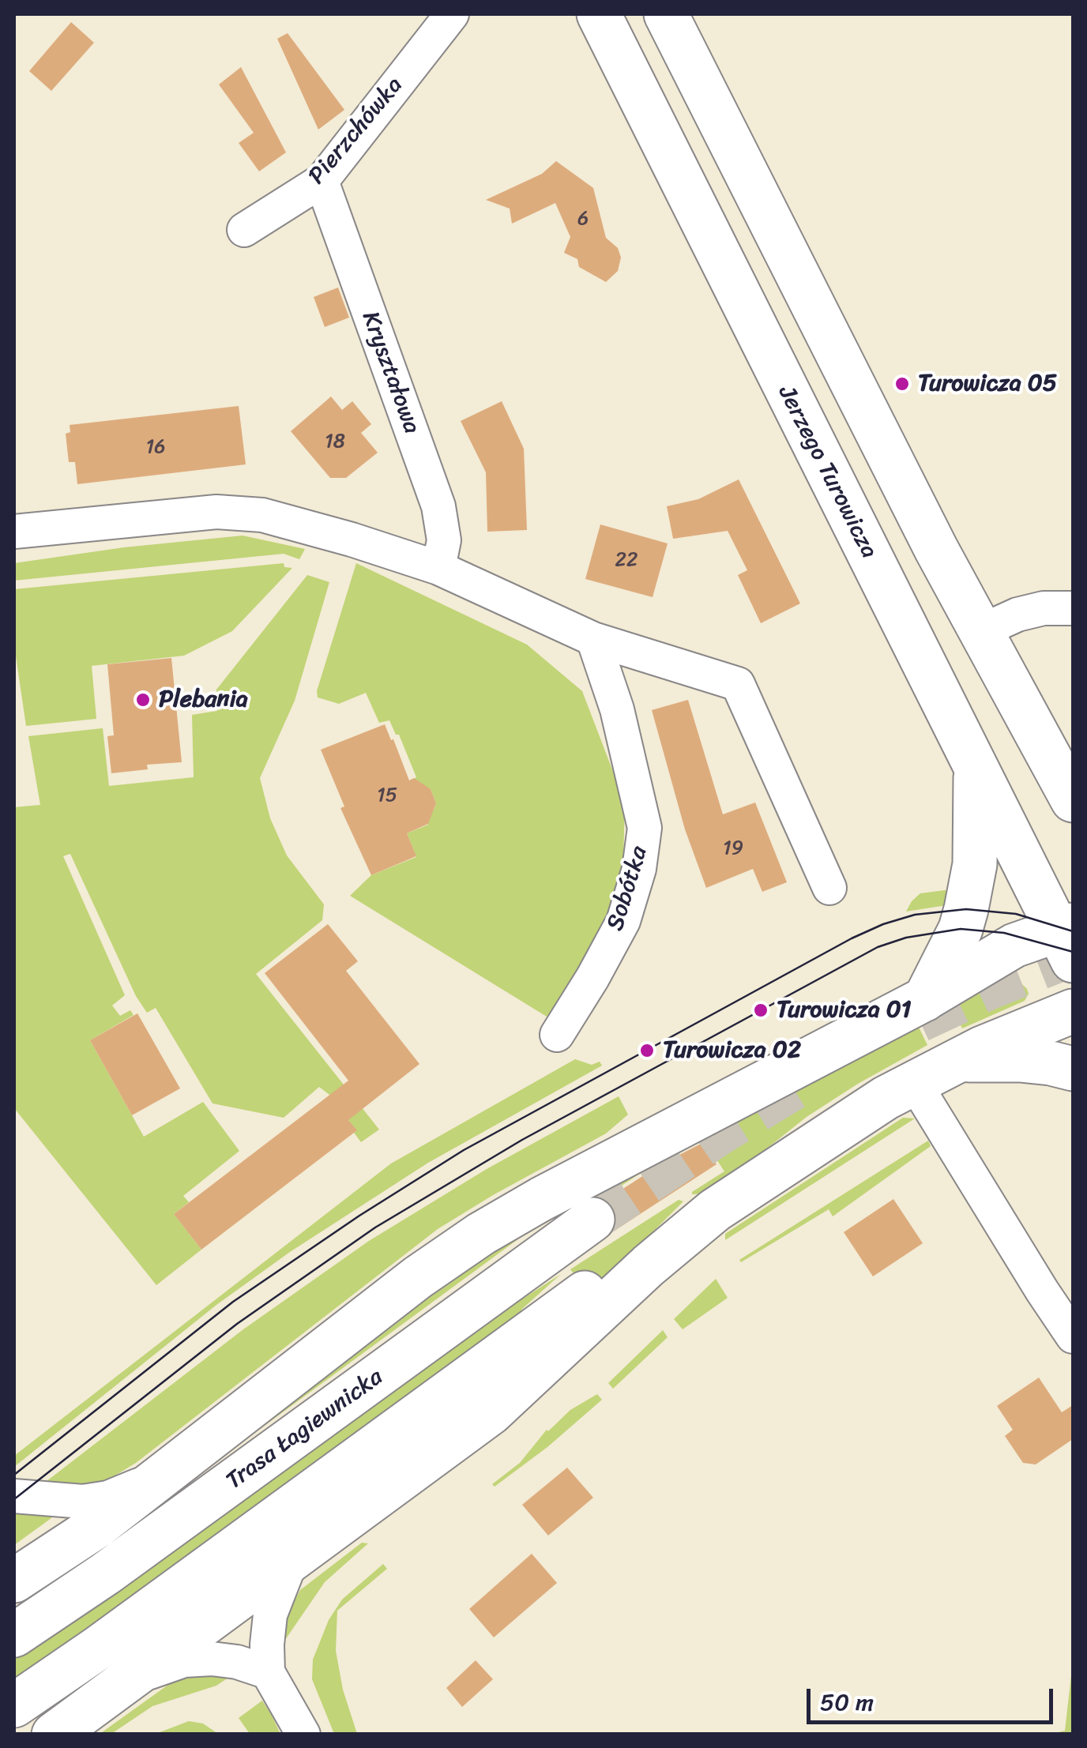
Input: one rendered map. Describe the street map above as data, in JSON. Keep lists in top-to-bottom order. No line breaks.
{"streets":{"main road":["Jerzego Turowicza","Trasa Łagiewnicka"],"street":["Pierzchówka","Kryształowa","Sobótka"]},"crossings":[["Pierzchówka","Kryształowa"]],"places":["Turowicza 05","Plebania","Turowicza 01","Turowicza 02"],"house_numbers":["6","18","16","22","15","19"],"scale_bar":"50 m"}
